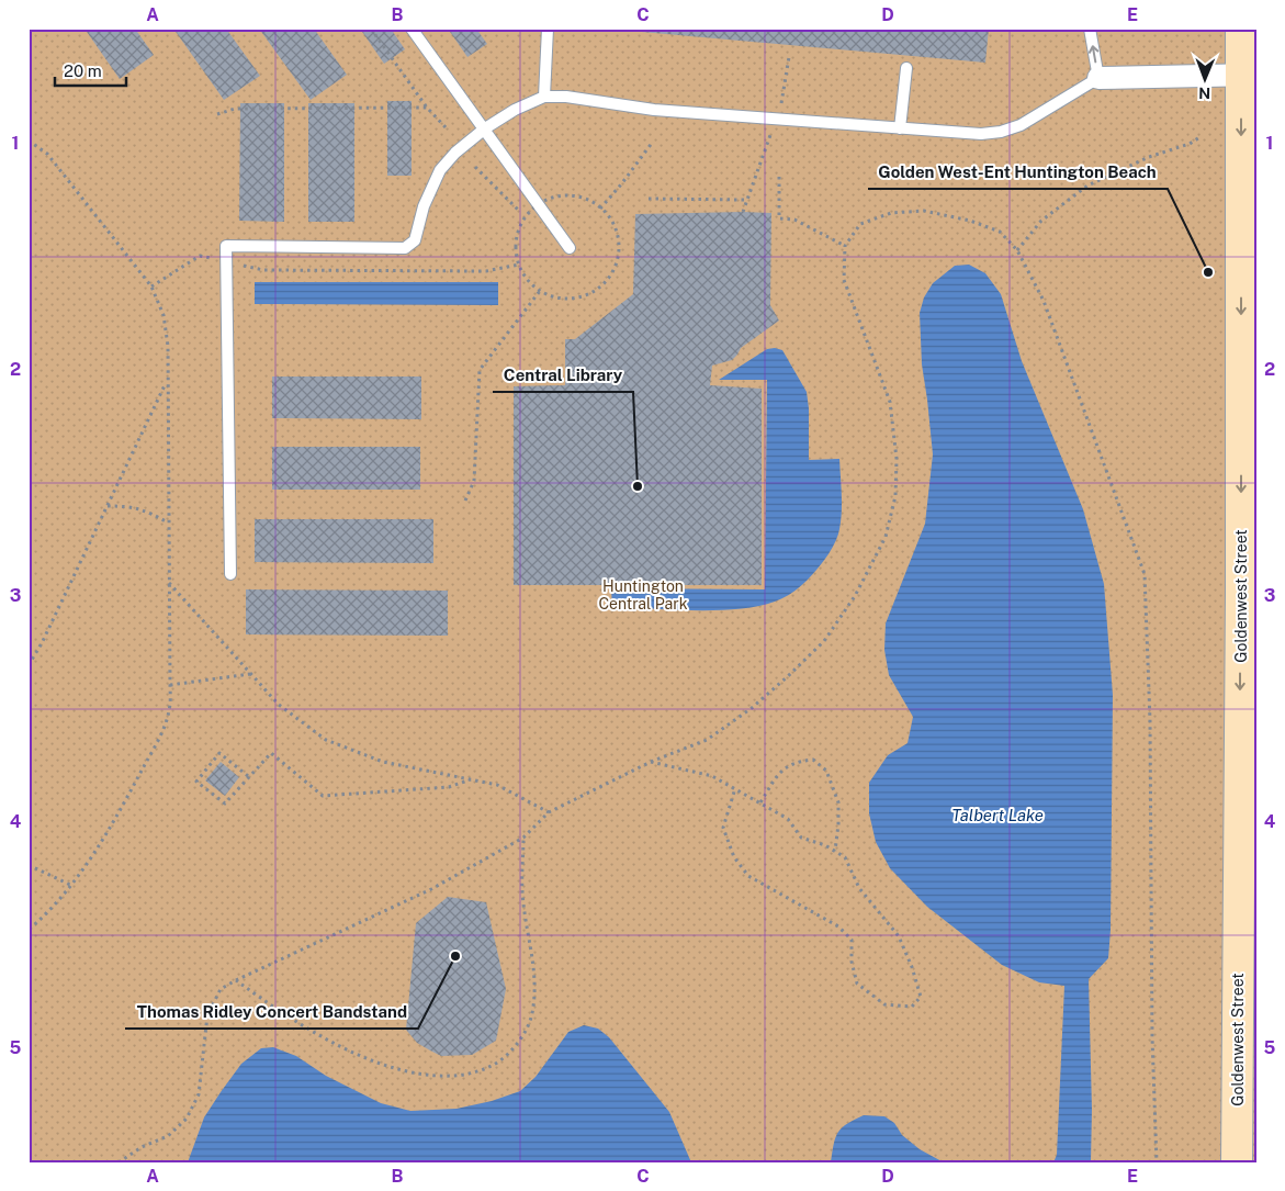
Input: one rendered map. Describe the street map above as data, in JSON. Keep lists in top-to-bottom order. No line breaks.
{"streets":{"main road":["Goldenwest Street"]},"one_way":["Goldenwest Street"],"water":["Talbert Lake"],"parks":["Huntington Central Park"],"places":["Golden West-Ent Huntington Beach","Central Library","Thomas Ridley Concert Bandstand"],"scale_bar":"20 m","north":"bottom","grid":{"columns":["A","B","C","D","E"],"rows":["1","2","3","4","5"]}}
